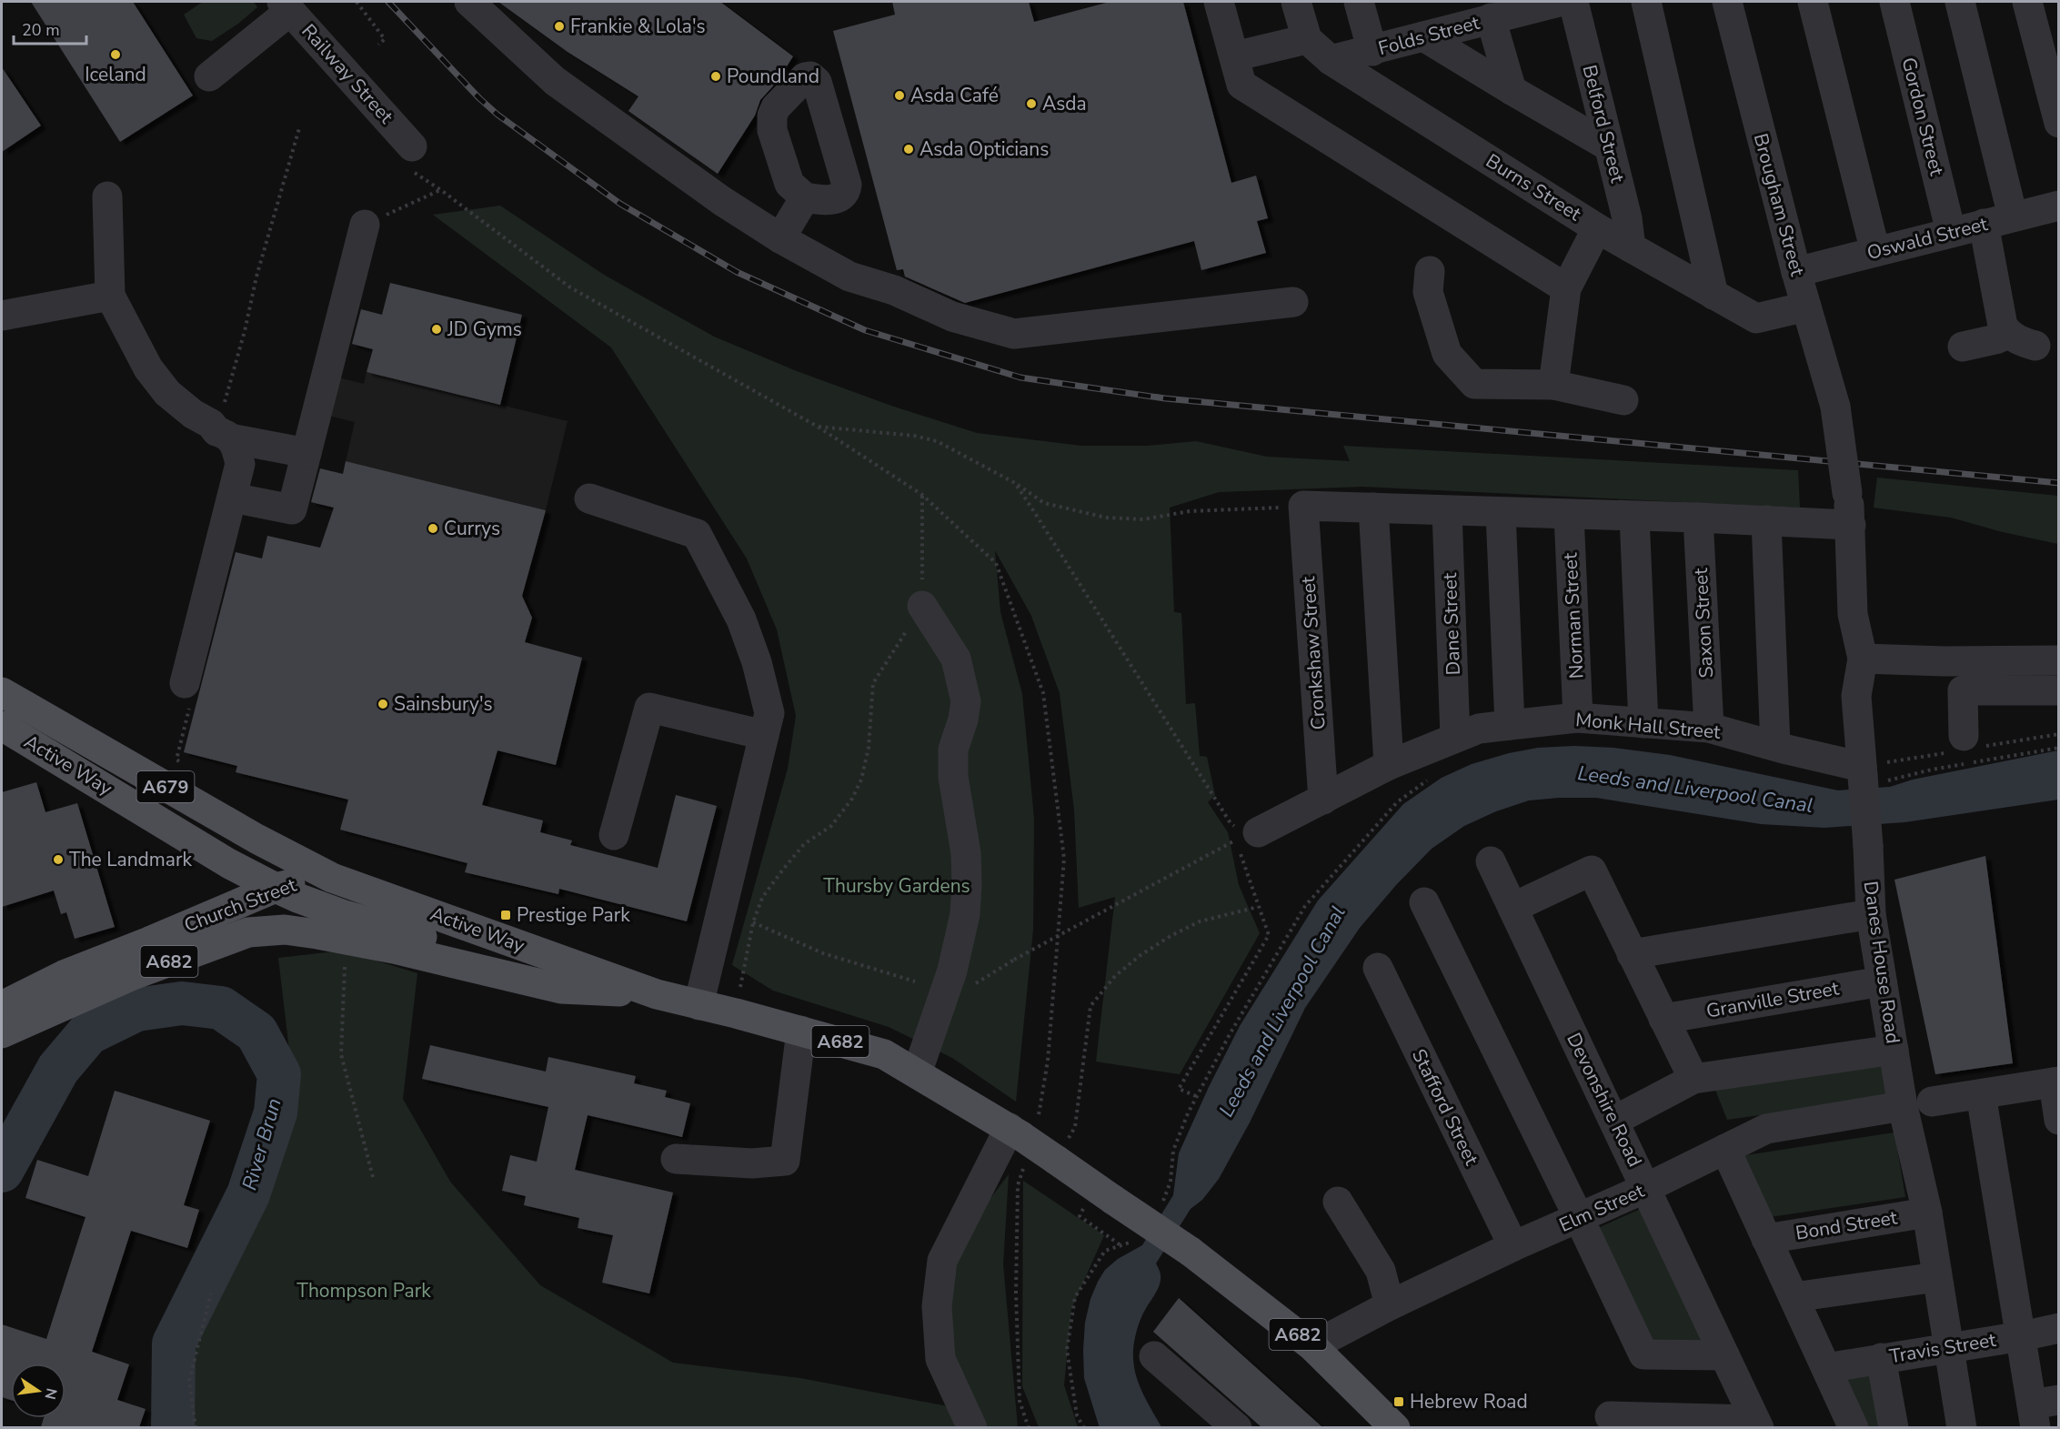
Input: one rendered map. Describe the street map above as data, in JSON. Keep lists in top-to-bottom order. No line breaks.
{"streets":{"main road":["Active Way","A679","Church Street","A682"],"street":["Folds Street","Railway Street","Gordon Street","Belford Street","Burns Street","Brougham Street","Oswald Street","Norman Street","Saxon Street","Dane Street","Cronkshaw Street","Monk Hall Street","Danes House Road","Granville Street","Devonshire Road","Stafford Street","Elm Street","Bond Street","Travis Street"]},"crossings":[["Folds Street","Burns Street"],["Gordon Street","Oswald Street"],["Belford Street","Burns Street"],["Burns Street","Brougham Street"],["Brougham Street","Oswald Street"],["Brougham Street","Danes House Road"],["Norman Street","Monk Hall Street"],["Saxon Street","Monk Hall Street"],["Dane Street","Monk Hall Street"],["Cronkshaw Street","Monk Hall Street"],["Monk Hall Street","Danes House Road"],["Active Way","Church Street"],["Active Way","A682"],["A682","Elm Street"],["Danes House Road","Granville Street"],["Danes House Road","Elm Street"],["Danes House Road","Bond Street"],["Danes House Road","Travis Street"],["Devonshire Road","Elm Street"],["Stafford Street","Elm Street"]],"water":["Leeds and Liverpool Canal","River Brun"],"parks":["Thursby Gardens","Thompson Park"],"places":{"other":["Frankie & Lola's","Iceland","Poundland","Asda Café","Asda","Asda Opticians","JD Gyms","Currys","Sainsbury's","The Landmark"],"transit":["Prestige Park","Hebrew Road"]},"scale_bar":"20 m","north":"right"}
